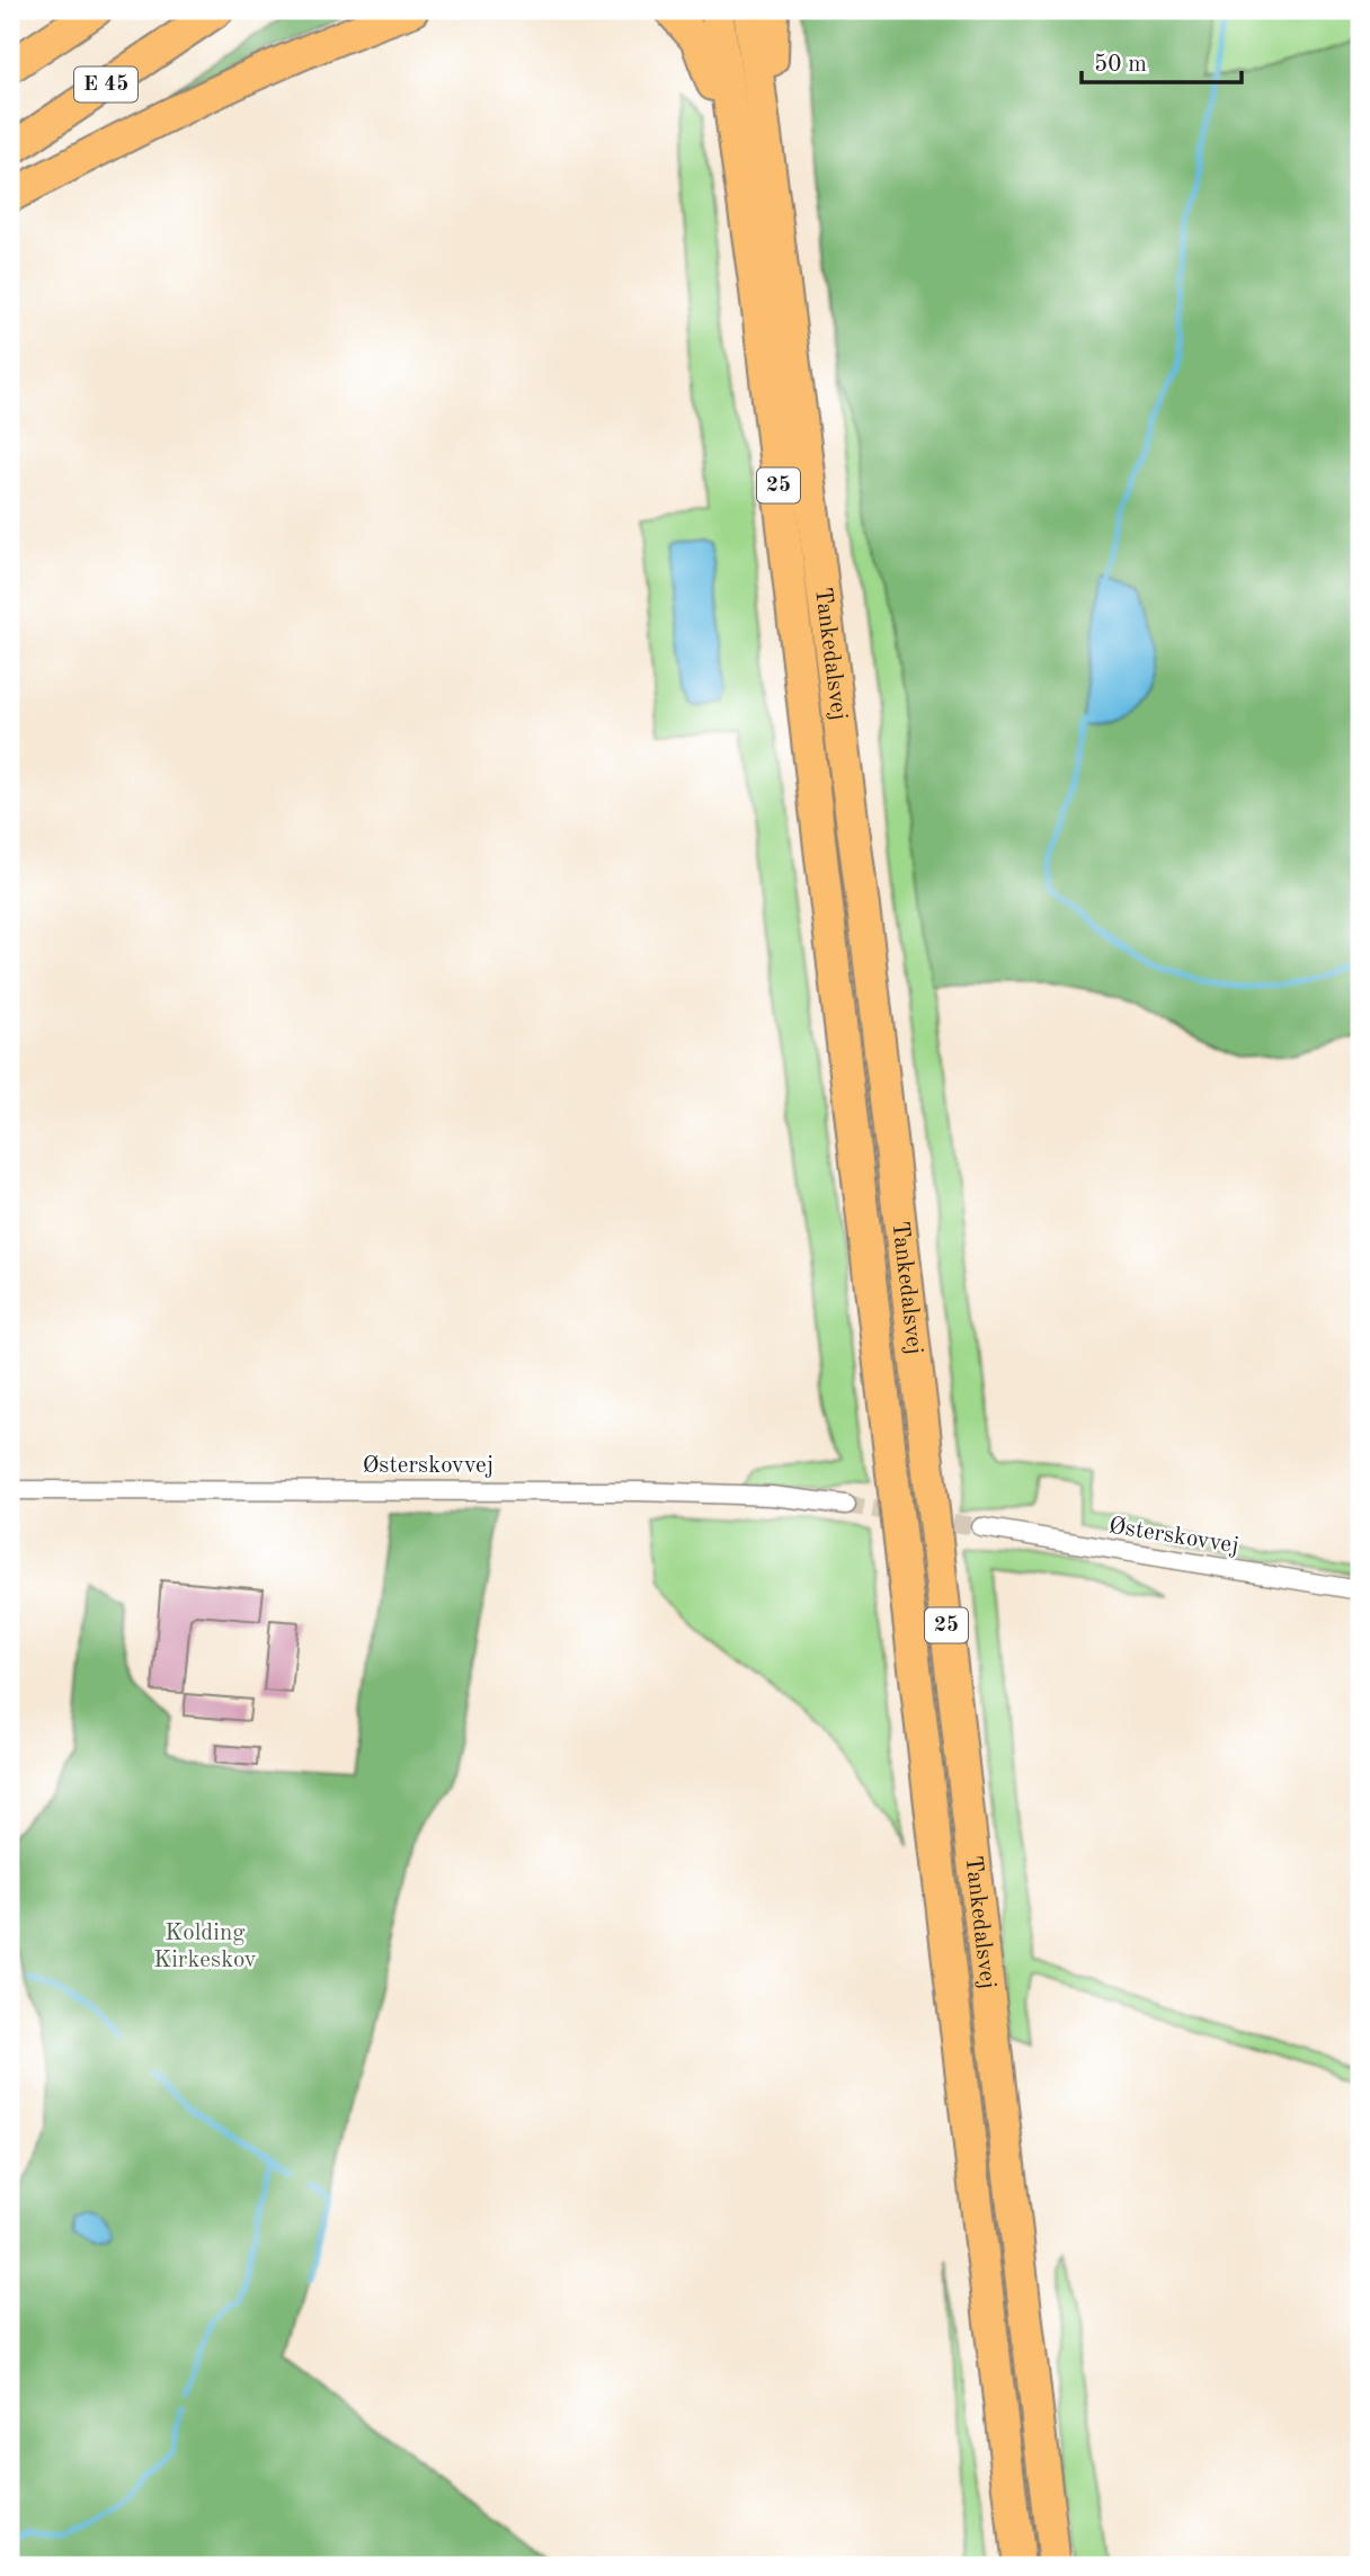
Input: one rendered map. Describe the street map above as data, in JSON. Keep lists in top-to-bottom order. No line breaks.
{"streets":{"highway":["E 45","25","Tankedalsvej"],"street":["Østerskovvej"]},"parks":["Kolding Kirkeskov"],"scale_bar":"50 m"}
